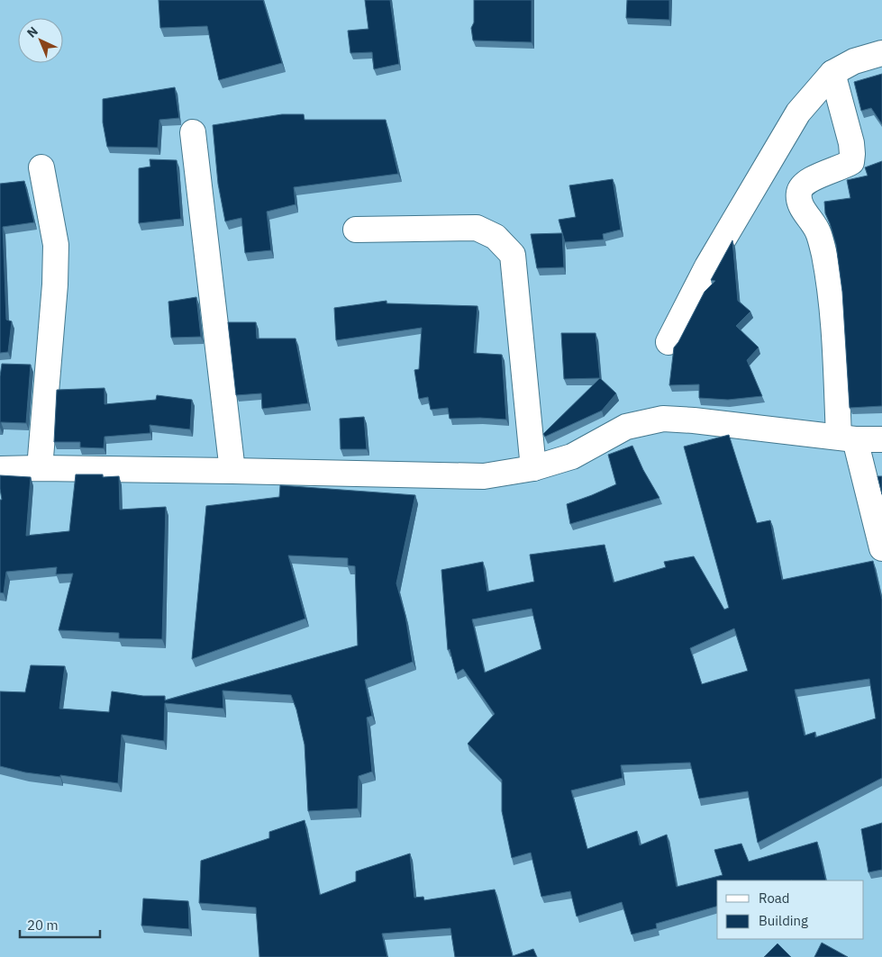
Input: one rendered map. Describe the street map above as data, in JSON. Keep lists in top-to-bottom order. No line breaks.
{"legend":["Road","Building"],"scale_bar":"20 m","north":"top left"}
